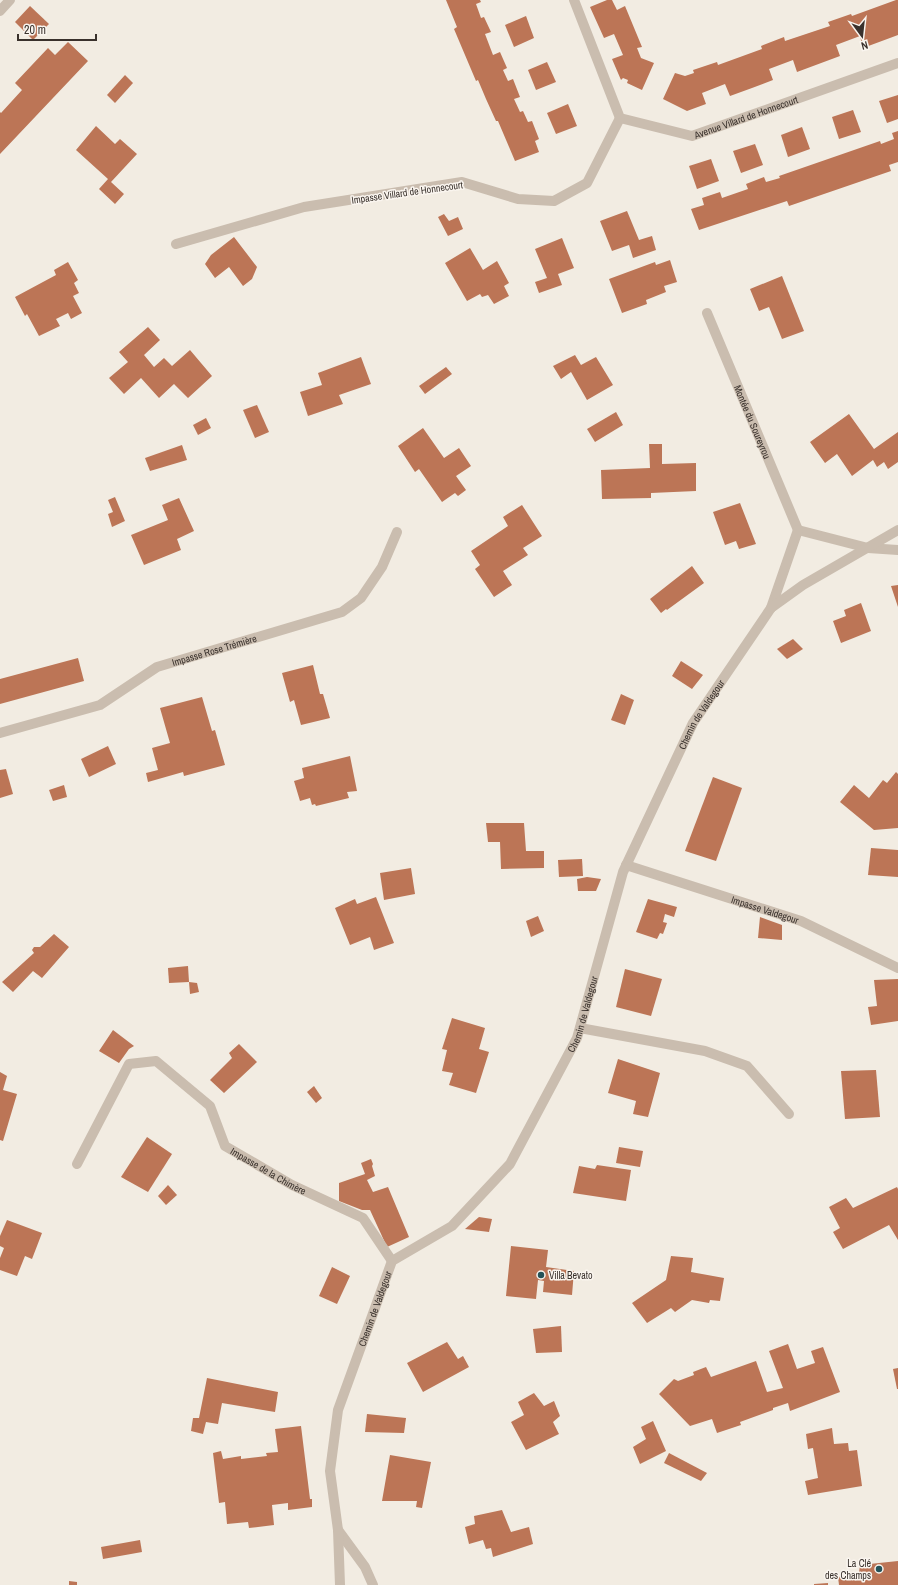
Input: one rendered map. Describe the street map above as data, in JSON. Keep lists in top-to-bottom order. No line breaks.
{"streets":{"street":["Avenue Villard de Honnecourt","Impasse Villard de Honnecourt","Montée du Soureyrou","Impasse Rose Trémière","Chemin de Valdegour","Impasse Valdegour","Impasse de la Chimère"]},"crossings":[["Avenue Villard de Honnecourt","Impasse Villard de Honnecourt"],["Chemin de Valdegour","Impasse Valdegour"],["Chemin de Valdegour","Impasse de la Chimère"]],"places":["Villa Bevato","La Clé des Champs"],"scale_bar":"20 m","north":"bottom"}
